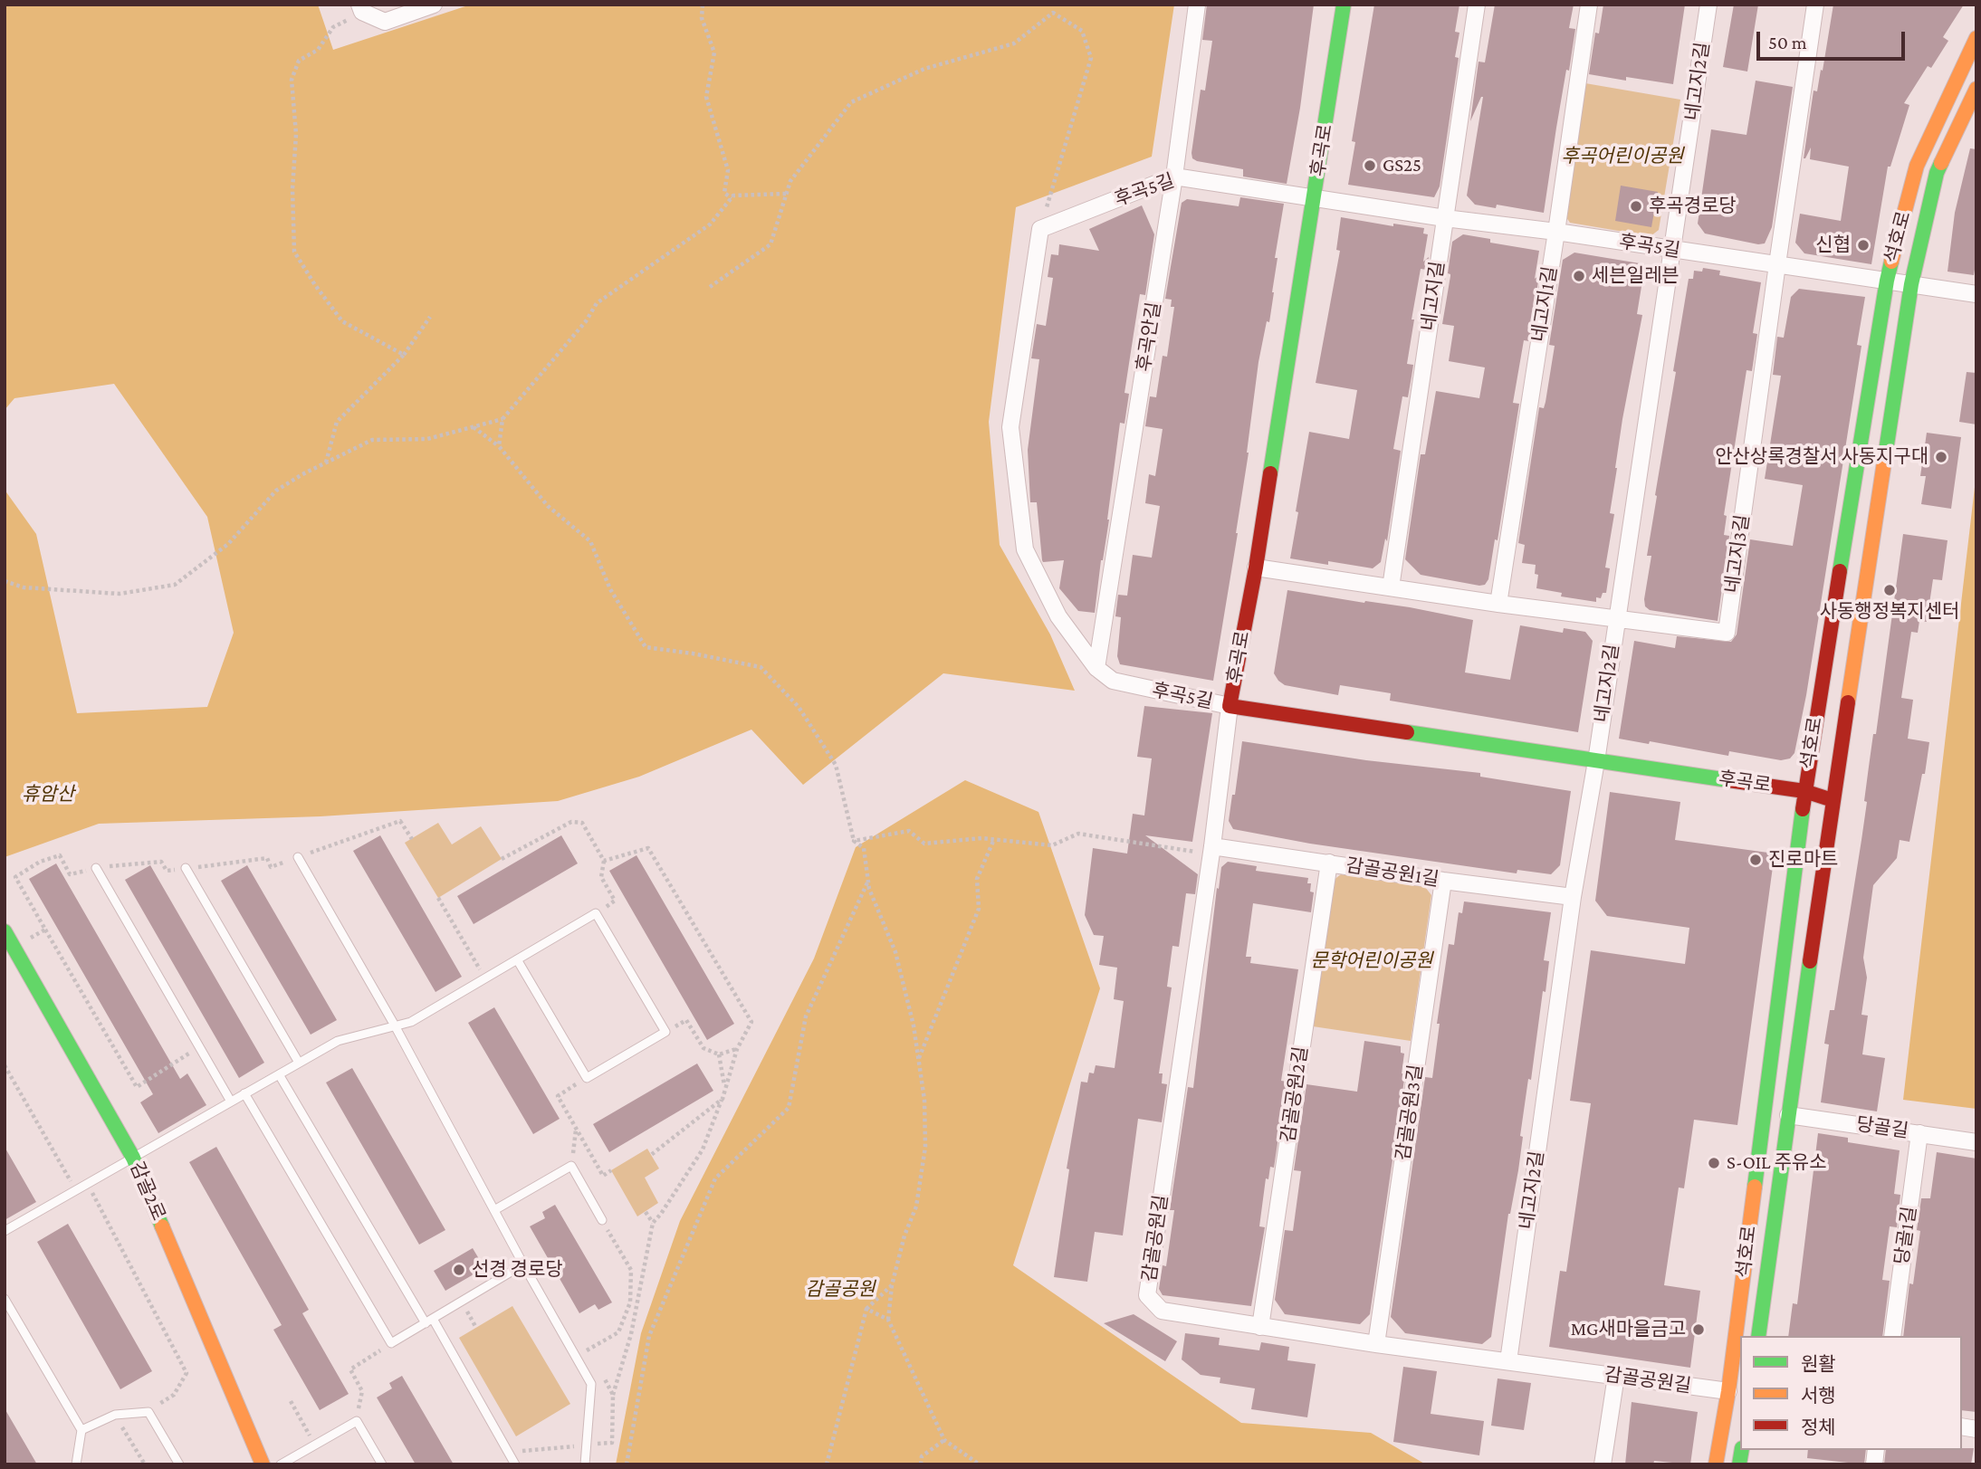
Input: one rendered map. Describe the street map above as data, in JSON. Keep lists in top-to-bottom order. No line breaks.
{"streets":{"main road":["후곡로","석호로","감골2로"],"street":["네고지2길","후곡5길","네고지길","네고지1길","후곡안길","네고지3길","감골공원1길","감골공원2길","감골공원3길","당골길","당골1길","감골공원길"]},"crossings":[["네고지2길","후곡로"],["네고지2길","후곡5길"],["네고지2길","네고지3길"],["네고지2길","감골공원1길"],["네고지2길","감골공원길"],["후곡로","후곡5길"],["후곡로","석호로"],["후곡로","네고지3길"],["후곡로","감골공원길"],["후곡5길","석호로"],["후곡5길","네고지길"],["후곡5길","네고지1길"],["후곡5길","후곡안길"],["후곡5길","네고지3길"],["후곡5길","감골공원길"],["석호로","당골길"],["석호로","감골공원길"],["네고지길","네고지3길"],["네고지1길","네고지3길"],["감골공원1길","감골공원2길"],["감골공원1길","감골공원3길"],["감골공원1길","감골공원길"],["감골공원2길","감골공원길"],["감골공원3길","감골공원길"],["당골길","당골1길"]],"parks":["후곡어린이공원","휴암산","문학어린이공원","감골공원"],"places":["GS25","후곡경로당","신협","세븐일레븐","안산상록경찰서 사동지구대","사동행정복지센터","진로마트","S-OIL 주유소","선경 경로당","MG새마을금고"],"legend":["원활","서행","정체"],"scale_bar":"50 m"}
